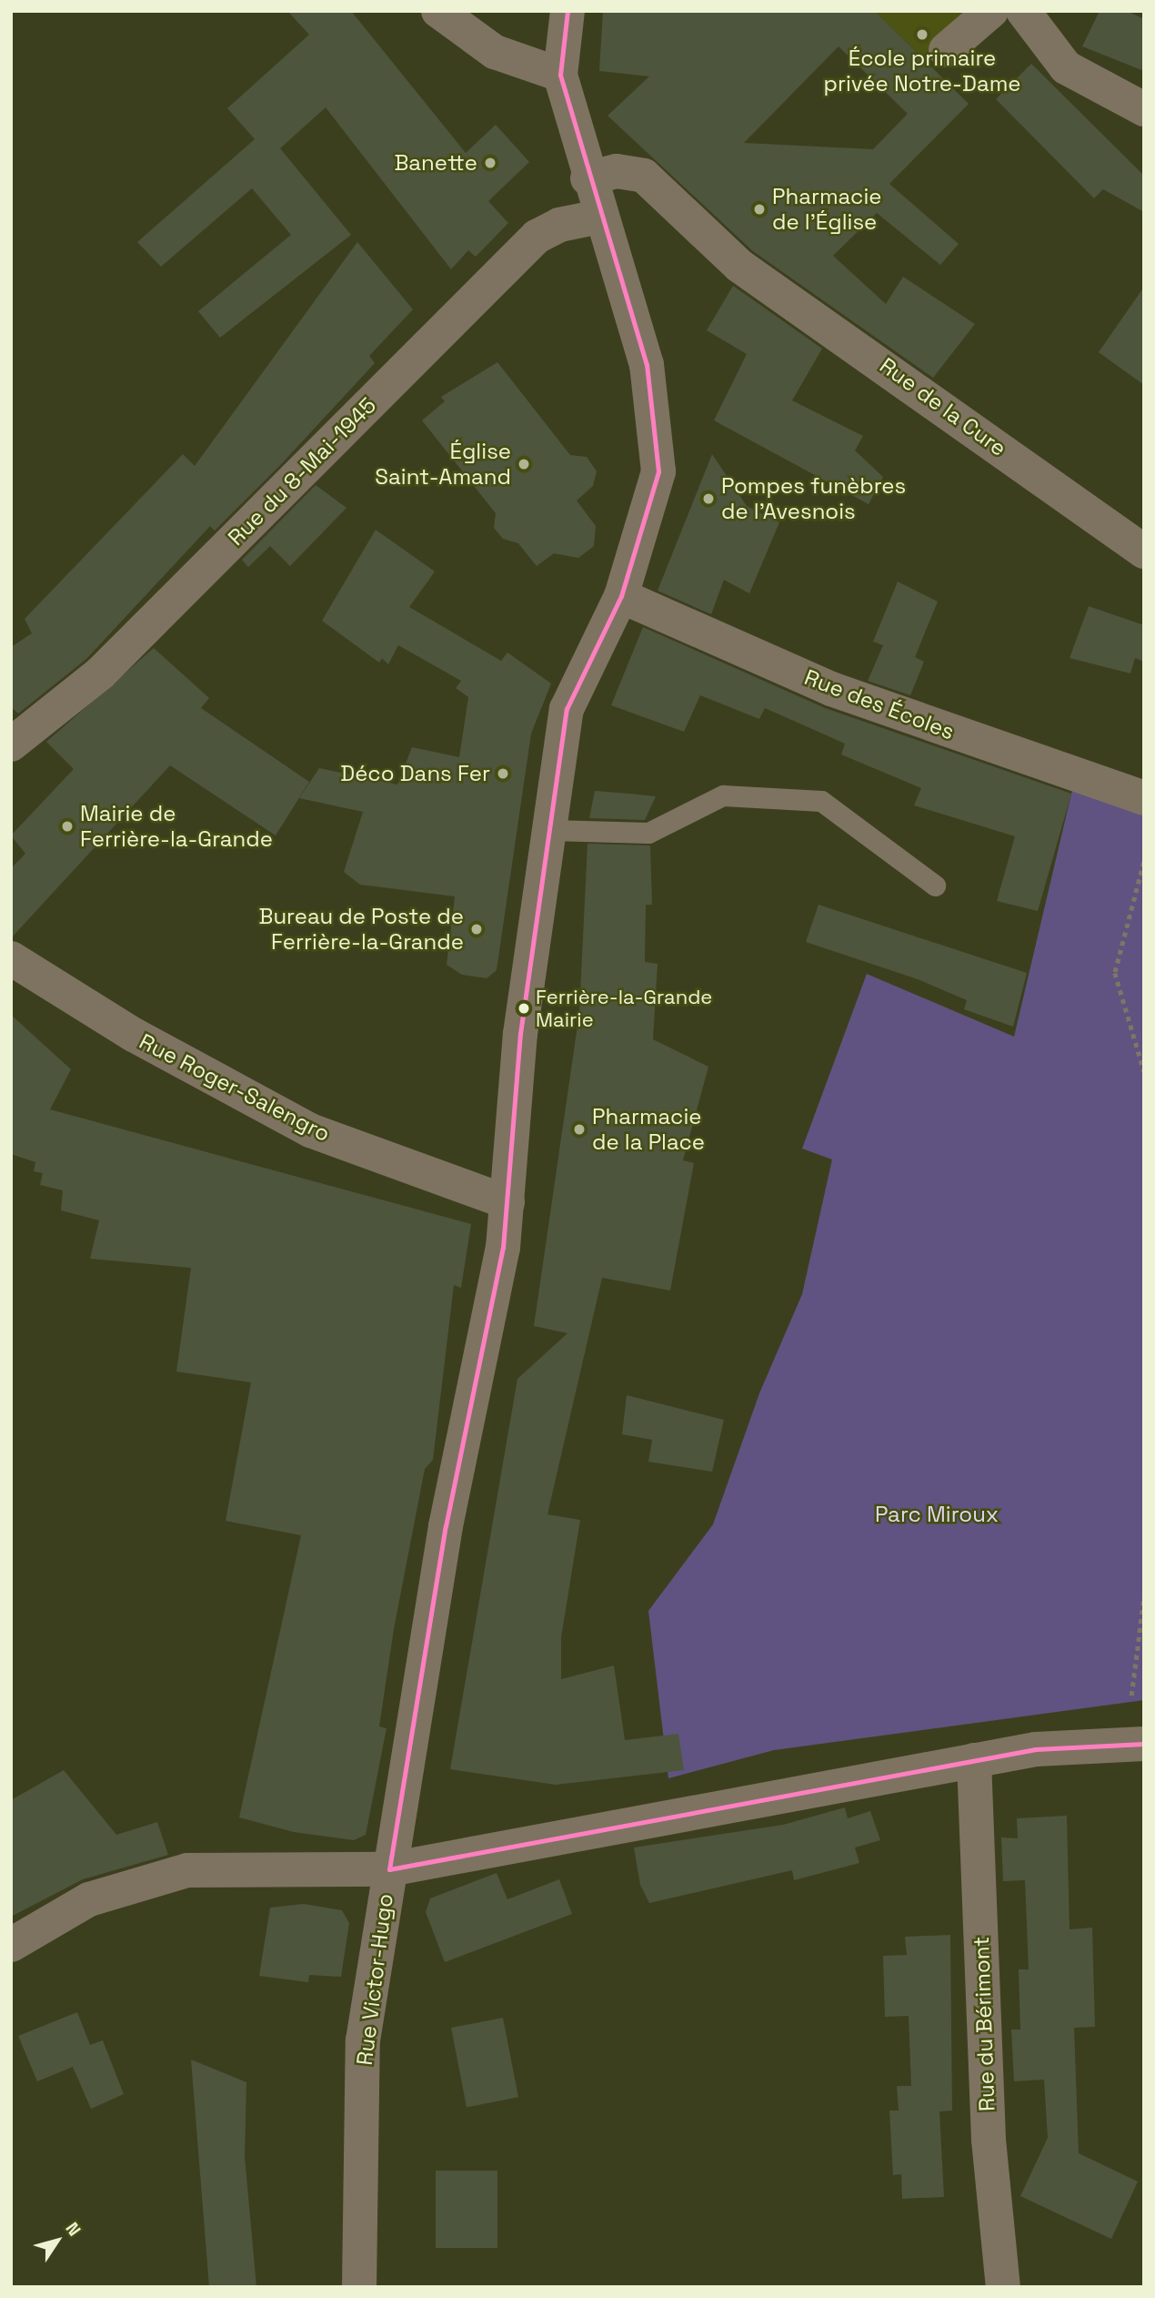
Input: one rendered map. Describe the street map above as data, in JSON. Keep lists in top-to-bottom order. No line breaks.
{"streets":{"street":["Rue de la Cure","Rue du 8-Mai-1945","Rue des Écoles","Rue Roger-Salengro","Rue Victor-Hugo","Rue du Bérimont"]},"crossings":[["Rue de la Cure","Rue Victor-Hugo"],["Rue du 8-Mai-1945","Rue Victor-Hugo"],["Rue des Écoles","Rue Victor-Hugo"],["Rue Roger-Salengro","Rue Victor-Hugo"]],"parks":["Parc Miroux"],"places":["École primaire privée Notre-Dame","Banette","Pharmacie de l'Église","Église Saint-Amand","Pompes funèbres de l'Avesnois","Déco Dans Fer","Mairie de Ferrière-la-Grande","Bureau de Poste de Ferrière-la-Grande","Ferrière-la-Grande Mairie","Pharmacie de la Place"],"north":"top right"}
